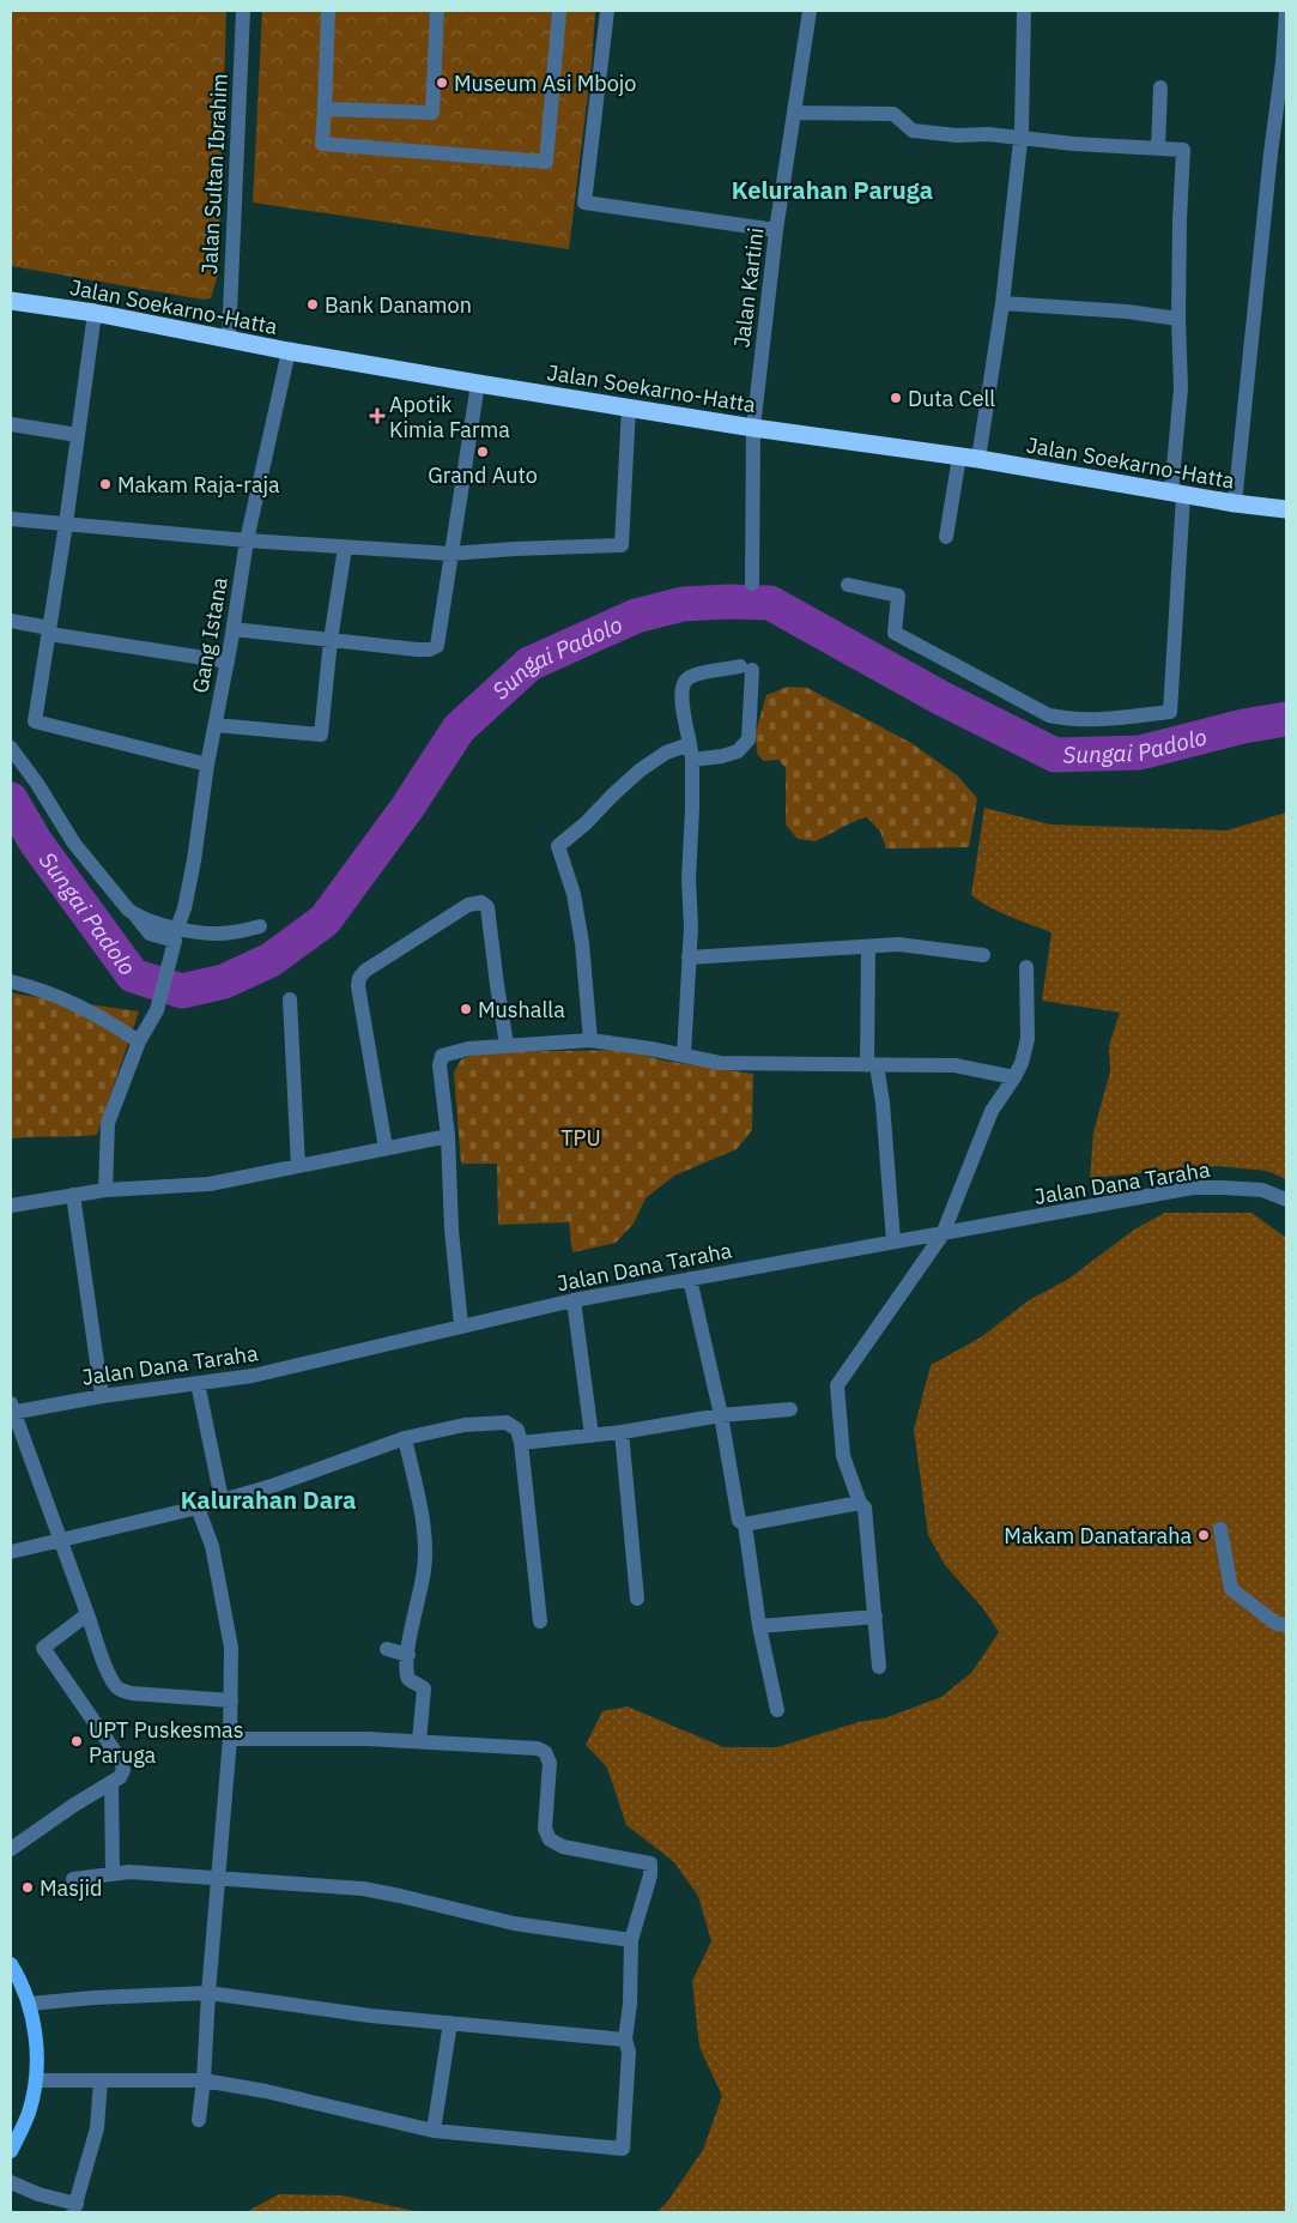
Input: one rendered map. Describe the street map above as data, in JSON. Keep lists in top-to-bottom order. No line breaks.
{"streets":{"highway":["Jalan Soekarno-Hatta"],"street":["Jalan Sultan Ibrahim","Jalan Kartini","Gang Istana","Jalan Dana Taraha"]},"crossings":[["Jalan Sultan Ibrahim","Jalan Soekarno-Hatta"],["Jalan Kartini","Jalan Soekarno-Hatta"],["Jalan Soekarno-Hatta","Gang Istana"]],"districts":["Kelurahan Paruga","Kalurahan Dara"],"water":["Sungai Padolo"],"parks":["TPU"],"places":{"other":["Museum Asi Mbojo","Bank Danamon","Duta Cell","Grand Auto","Makam Raja-raja","Mushalla","Makam Danataraha","UPT Puskesmas Paruga","Masjid"],"health":["Apotik Kimia Farma"]}}
